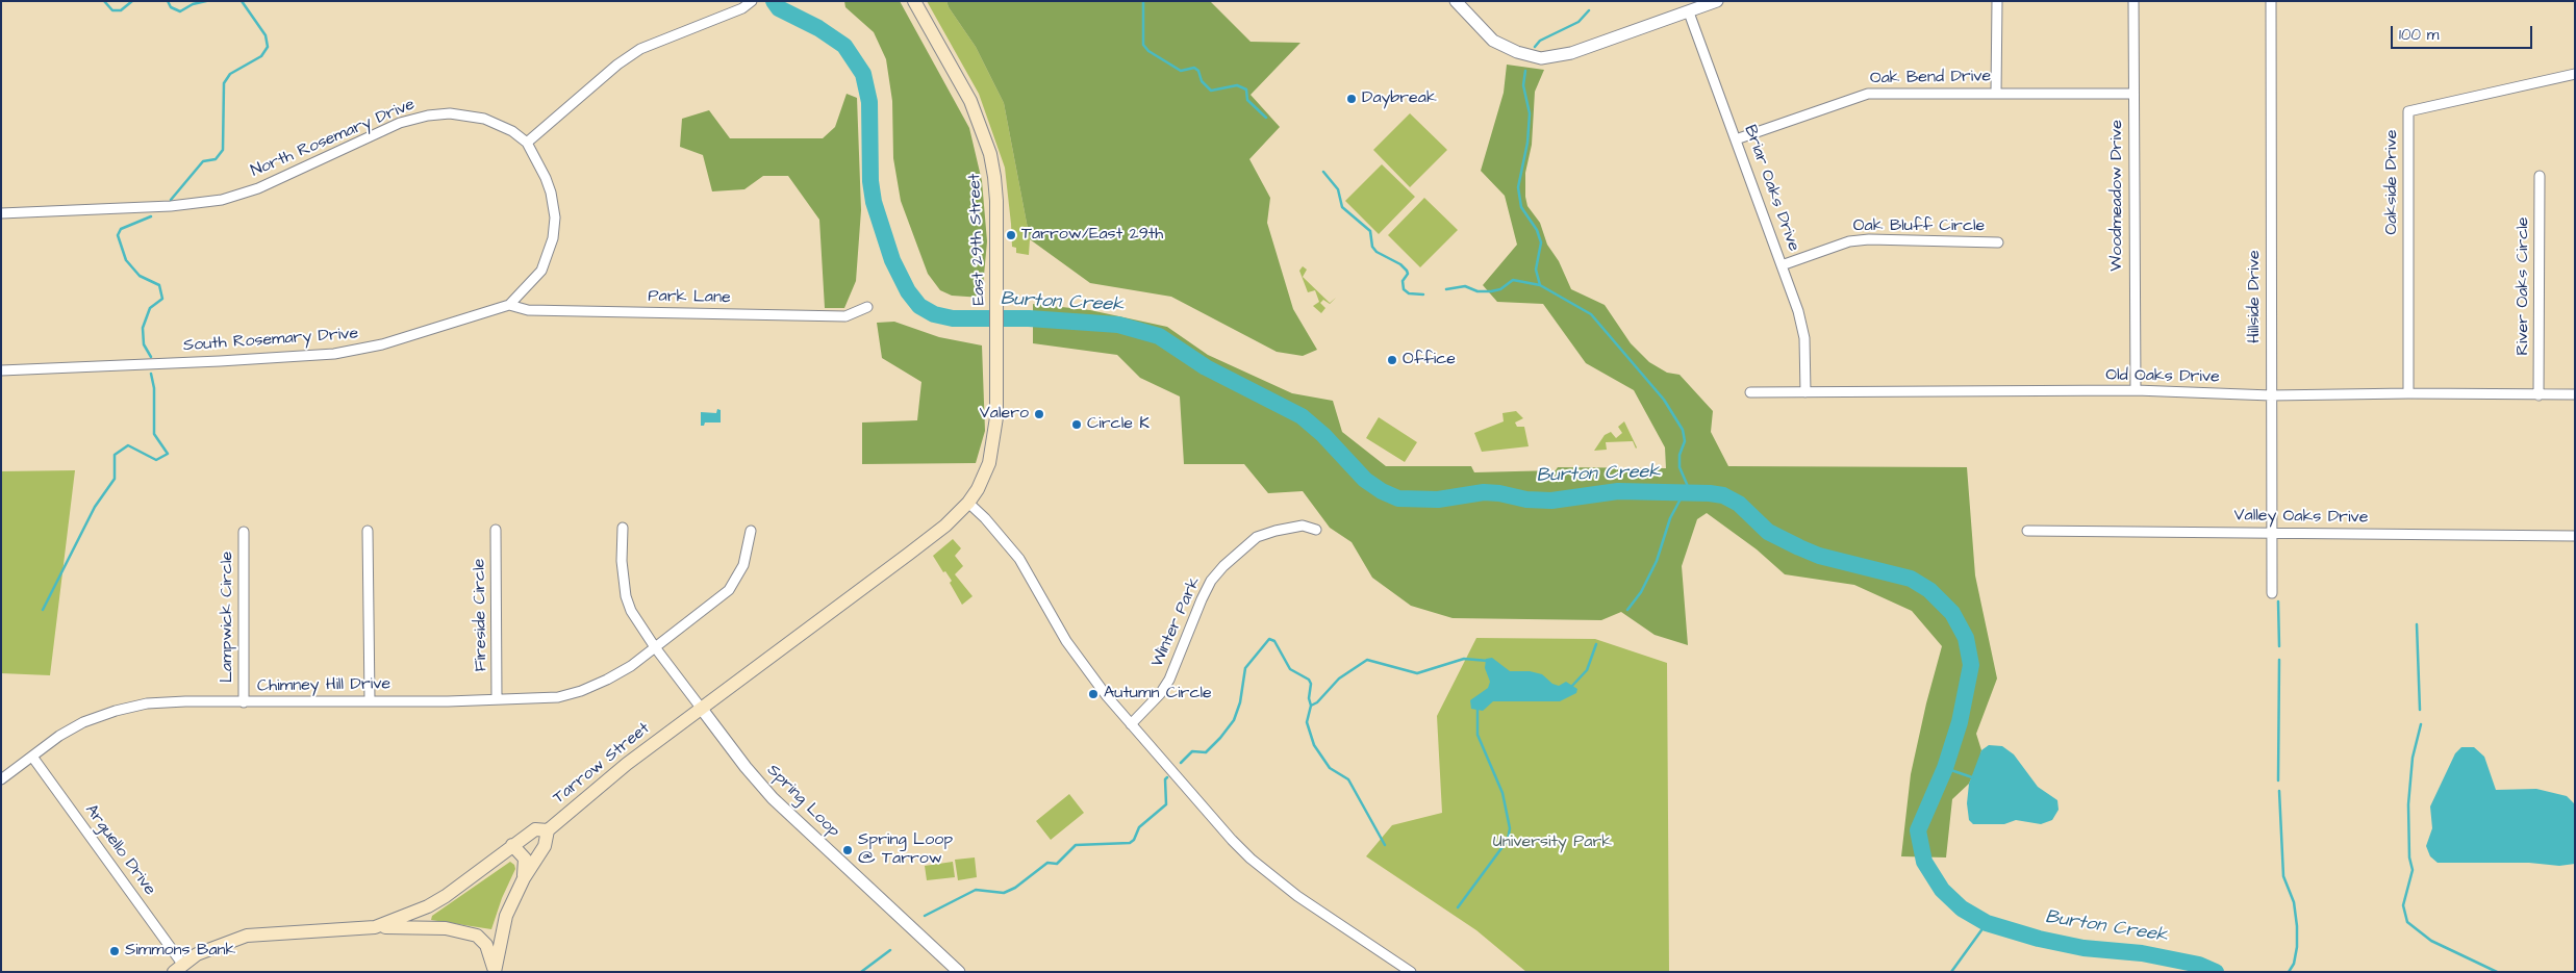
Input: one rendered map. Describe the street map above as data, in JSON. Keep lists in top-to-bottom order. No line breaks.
{"streets":{"main road":["East 29th Street","Tarrow Street"],"street":["Oak Bend Drive","North Rosemary Drive","Oakside Drive","Briar Oaks Drive","Woodmeadow Drive","Oak Bluff Circle","River Oaks Circle","Hillside Drive","Park Lane","South Rosemary Drive","Old Oaks Drive","Valley Oaks Drive","Fireside Circle","Lampwick Circle","Winter Park","Chimney Hill Drive","Spring Loop","Arguello Drive"]},"crossings":[["Oak Bend Drive","Briar Oaks Drive"],["Oak Bend Drive","Woodmeadow Drive"],["North Rosemary Drive","South Rosemary Drive"],["Oakside Drive","Old Oaks Drive"],["Briar Oaks Drive","Oak Bluff Circle"],["Briar Oaks Drive","Old Oaks Drive"],["Woodmeadow Drive","Old Oaks Drive"],["East 29th Street","Tarrow Street"],["River Oaks Circle","Old Oaks Drive"],["Hillside Drive","Old Oaks Drive"],["Hillside Drive","Valley Oaks Drive"],["Park Lane","South Rosemary Drive"],["Fireside Circle","Chimney Hill Drive"],["Lampwick Circle","Chimney Hill Drive"],["Chimney Hill Drive","Arguello Drive"],["Tarrow Street","Spring Loop"],["Tarrow Street","Arguello Drive"]],"water":["Burton Creek"],"parks":["University Park"],"places":["Daybreak","Tarrow/East 29th","Office","Valero","Circle K","Autumn Circle","Spring Loop @ Tarrow","Simmons Bank"],"scale_bar":"100 m"}
